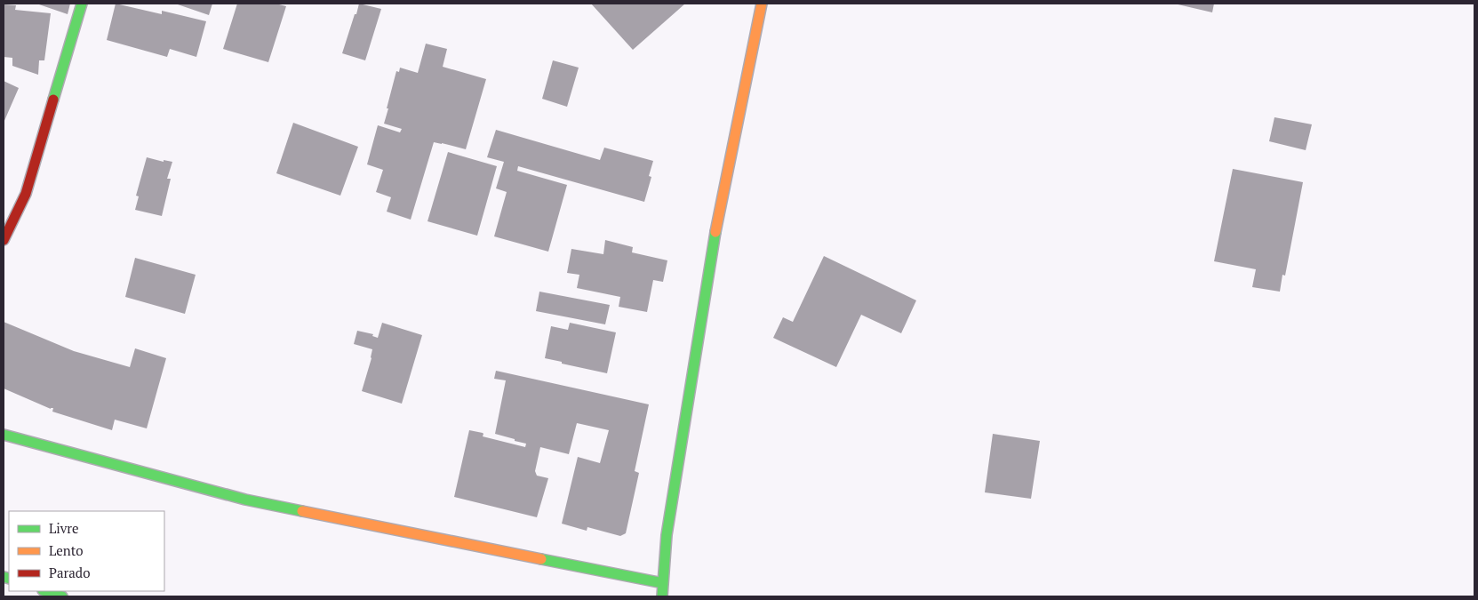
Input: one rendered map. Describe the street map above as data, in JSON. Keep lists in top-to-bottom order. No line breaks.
{"legend":["Livre","Lento","Parado"]}
